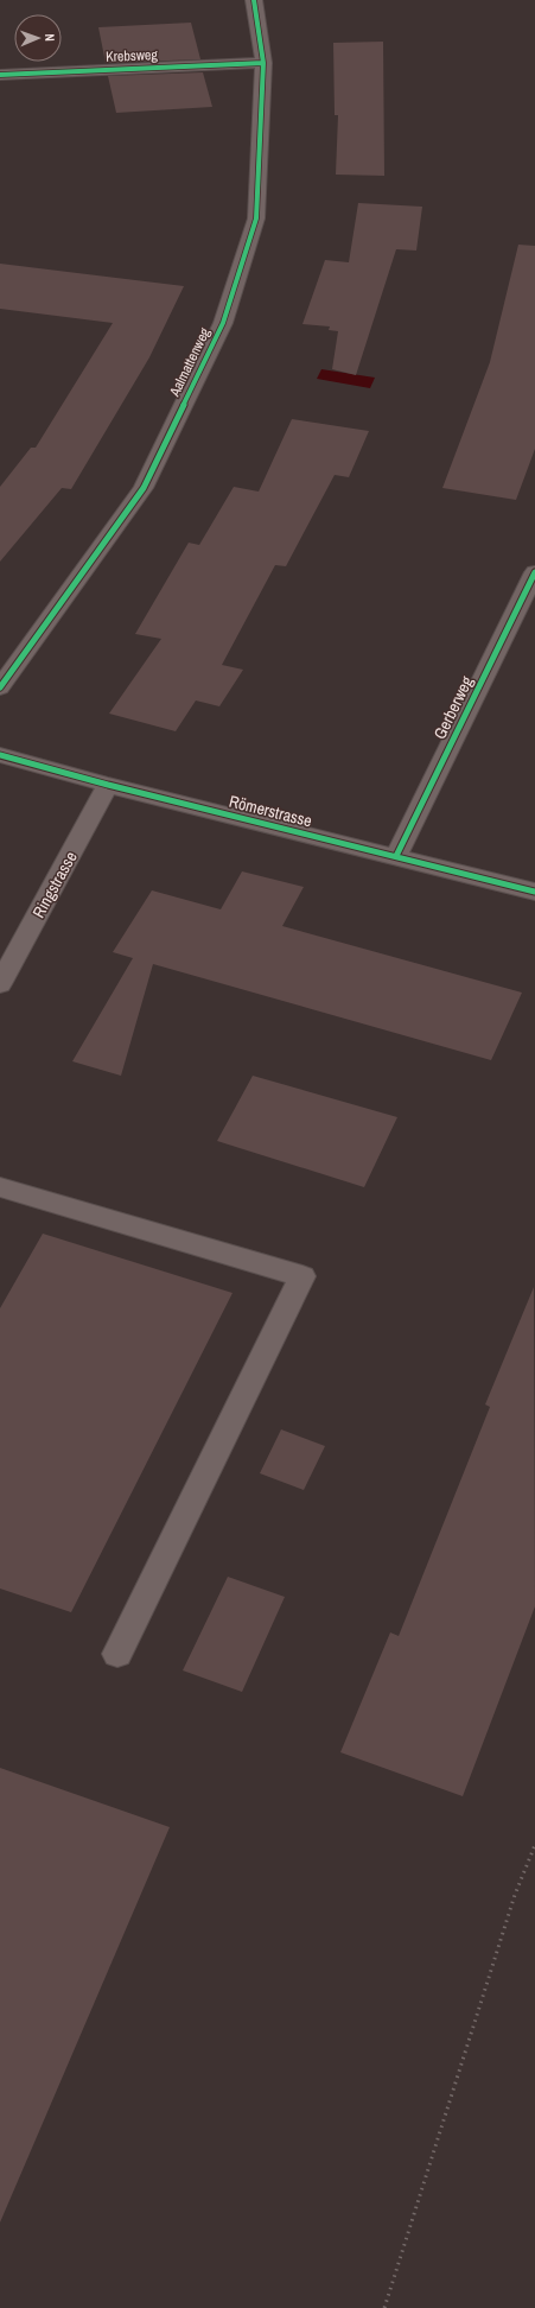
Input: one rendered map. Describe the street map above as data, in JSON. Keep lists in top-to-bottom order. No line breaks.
{"streets":{"street":["Krebsweg","Aalmattenweg","Gerberweg","Römerstrasse","Ringstrasse"]},"crossings":[["Krebsweg","Aalmattenweg"],["Gerberweg","Römerstrasse"],["Römerstrasse","Ringstrasse"]],"north":"right"}
